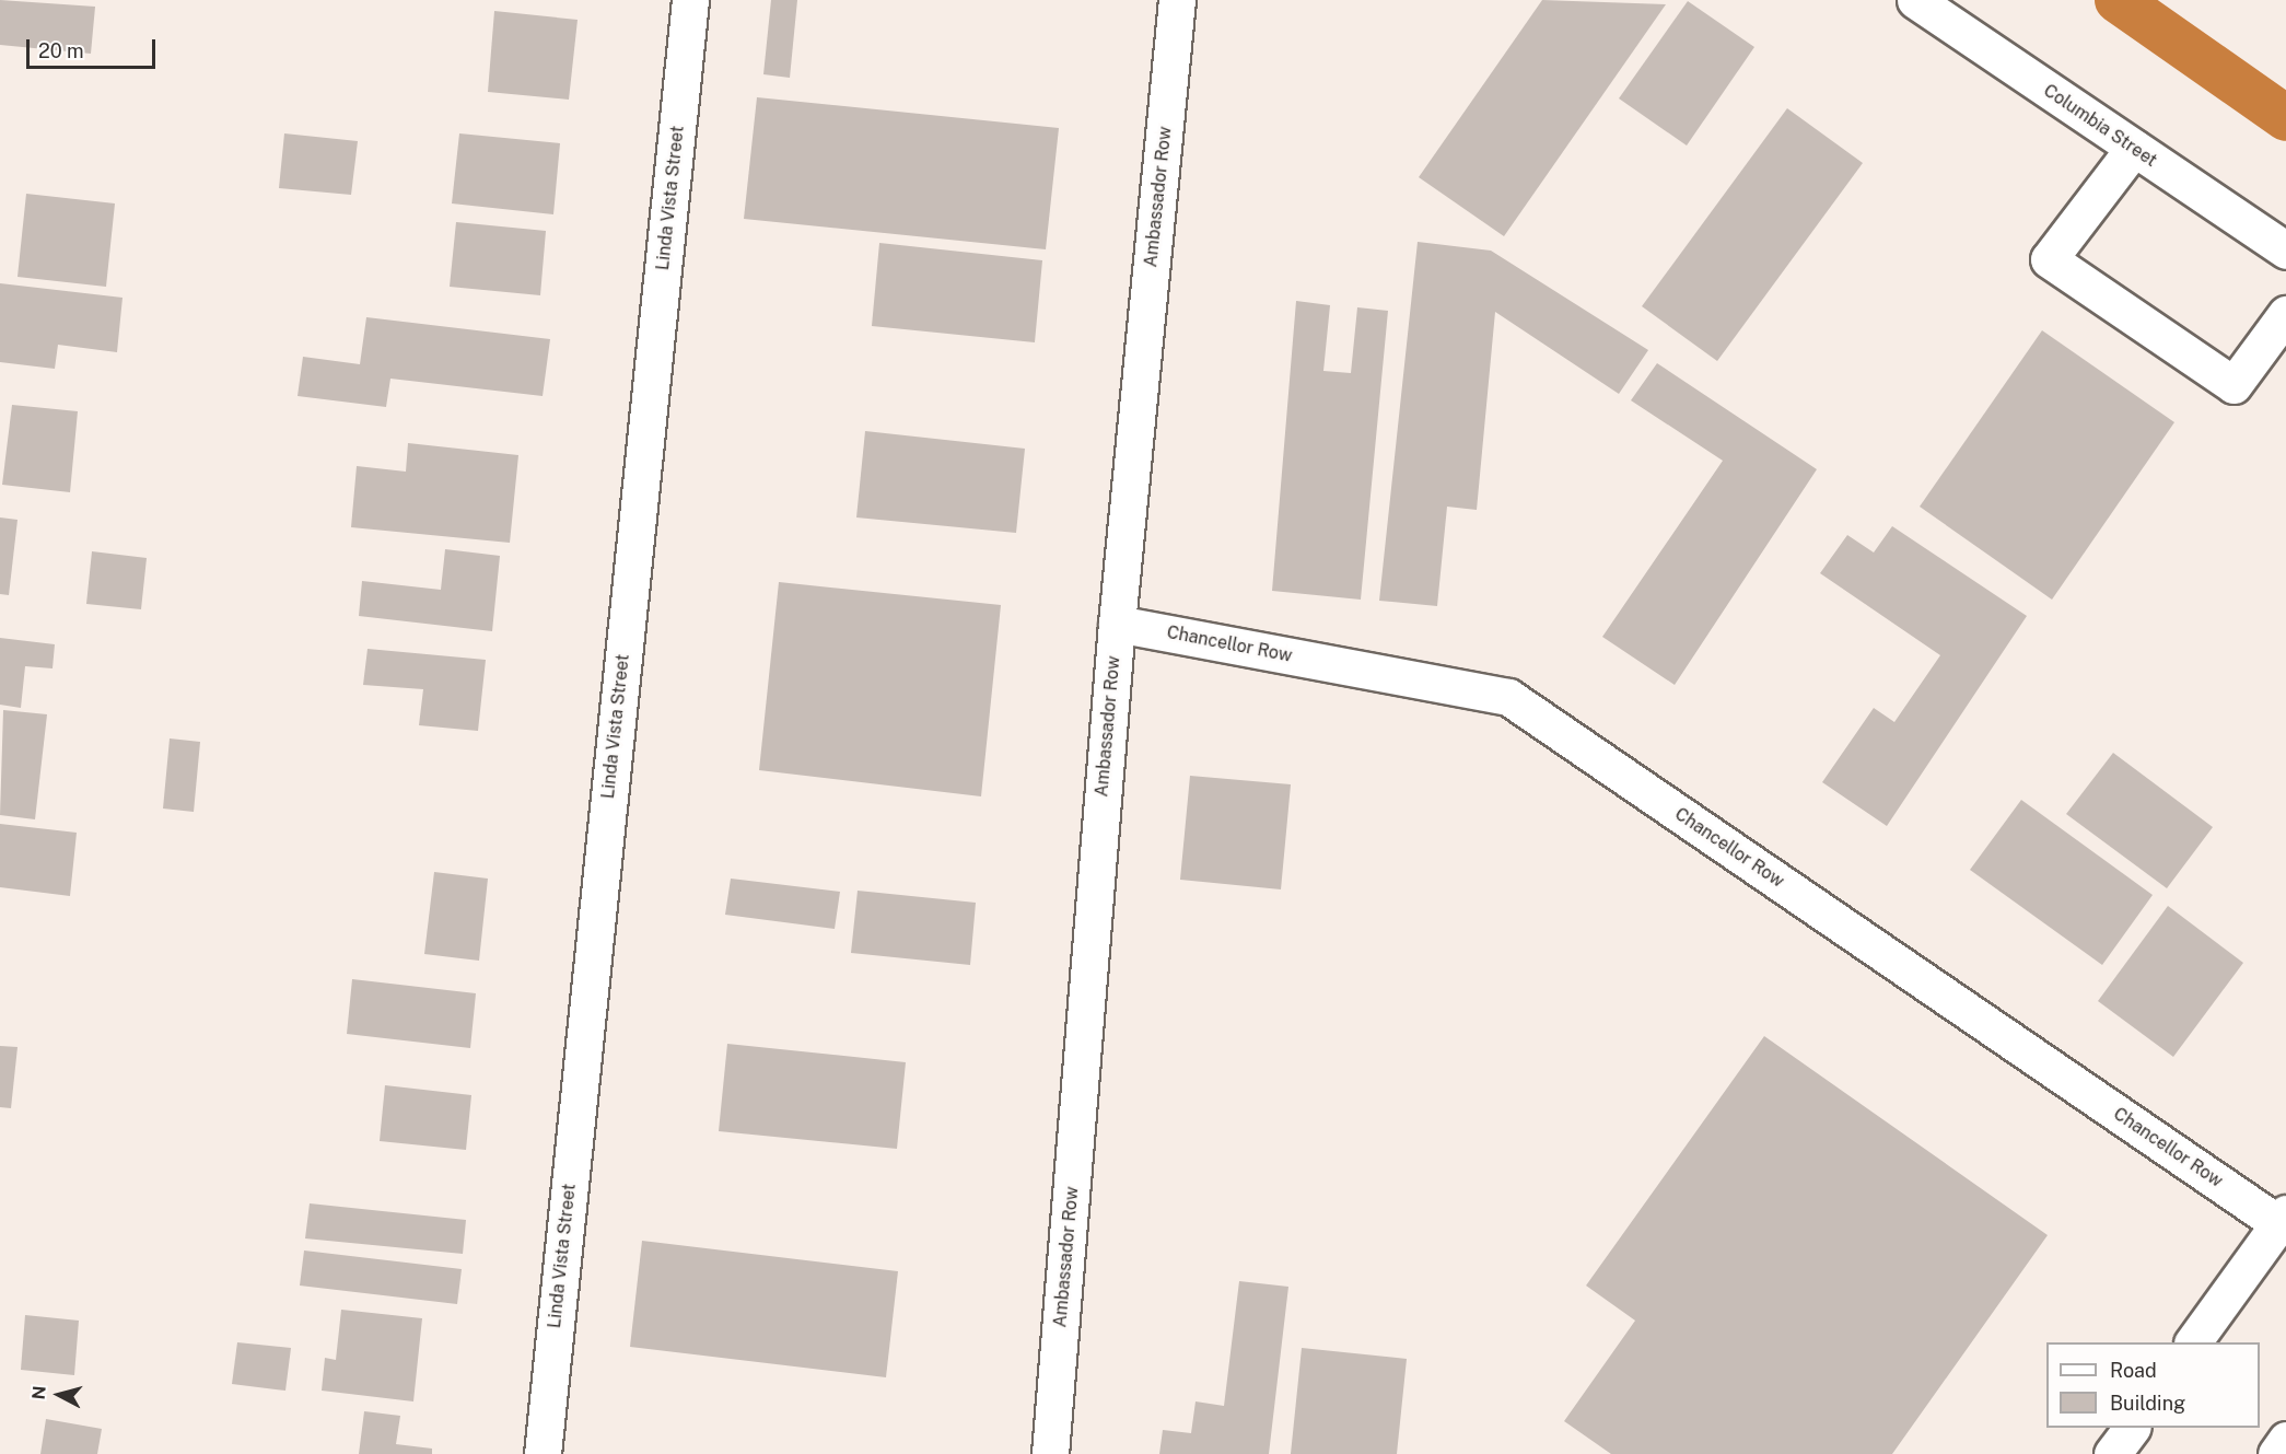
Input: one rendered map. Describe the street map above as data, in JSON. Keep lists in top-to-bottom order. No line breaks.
{"streets":{"main road":["Columbia Street","Ambassador Row","Linda Vista Street","Chancellor Row"]},"crossings":[["Ambassador Row","Chancellor Row"]],"legend":["Road","Building"],"scale_bar":"20 m","north":"left"}
